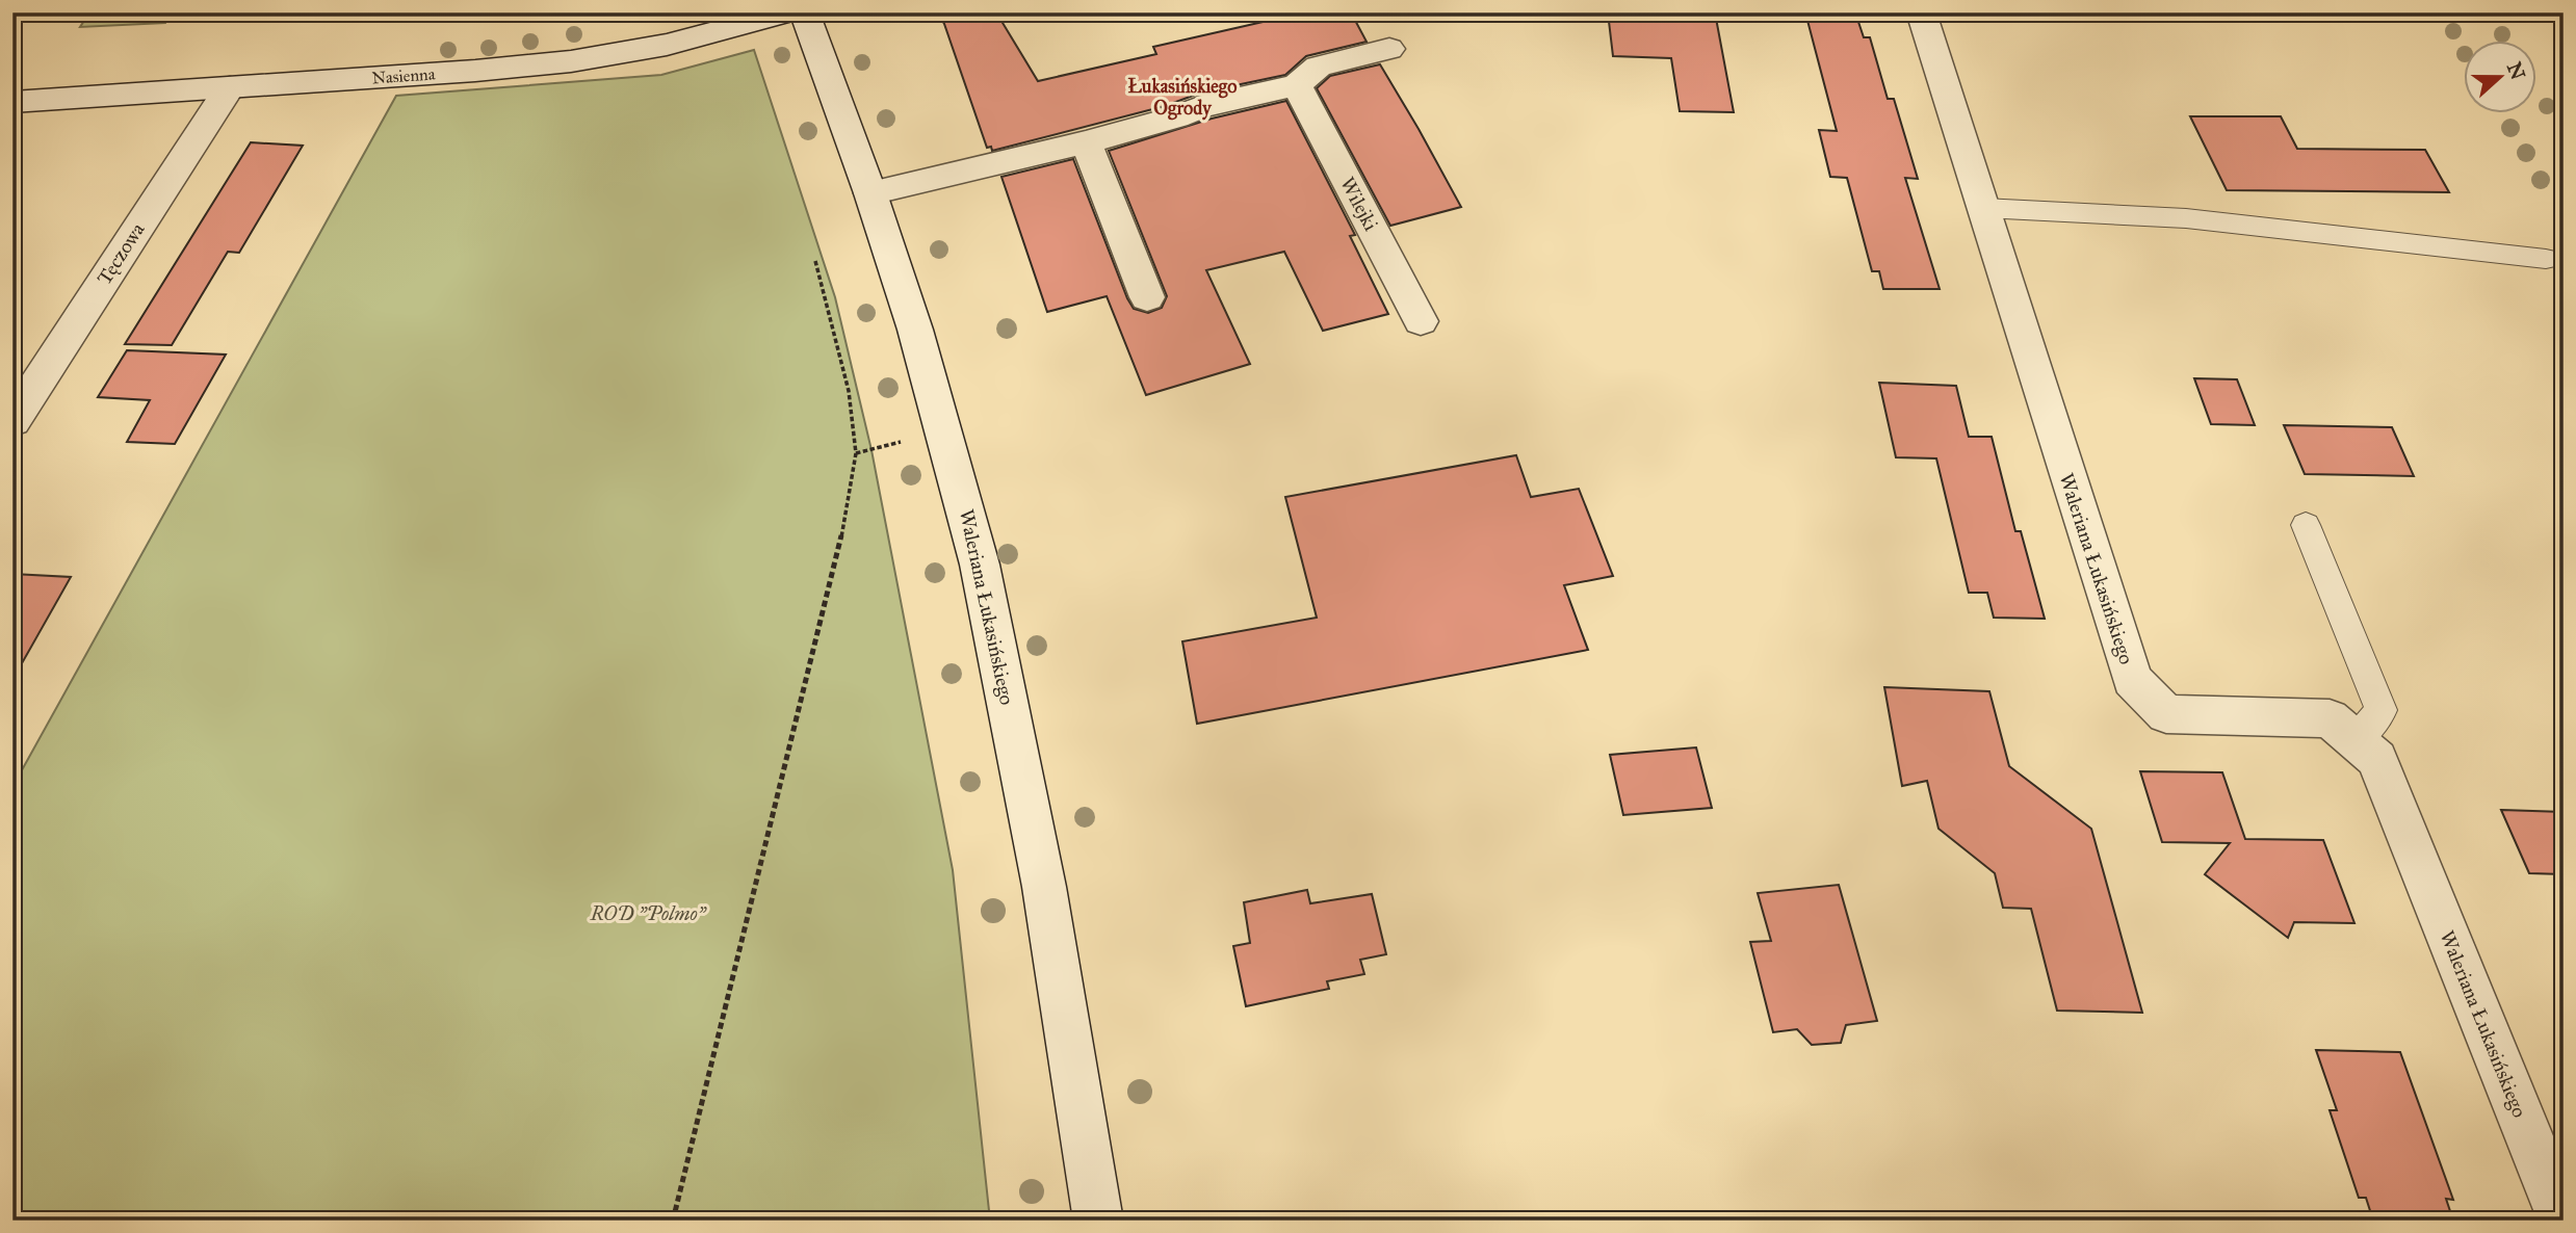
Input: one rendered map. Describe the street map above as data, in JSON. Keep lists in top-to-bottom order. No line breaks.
{"streets":{"street":["Nasienna","Wilejki","Tęczowa","Waleriana Łukasińskiego"]},"crossings":[["Nasienna","Tęczowa"]],"districts":["Łukasińskiego Ogrody"],"parks":["ROD \"Polmo\""],"north":"right"}
